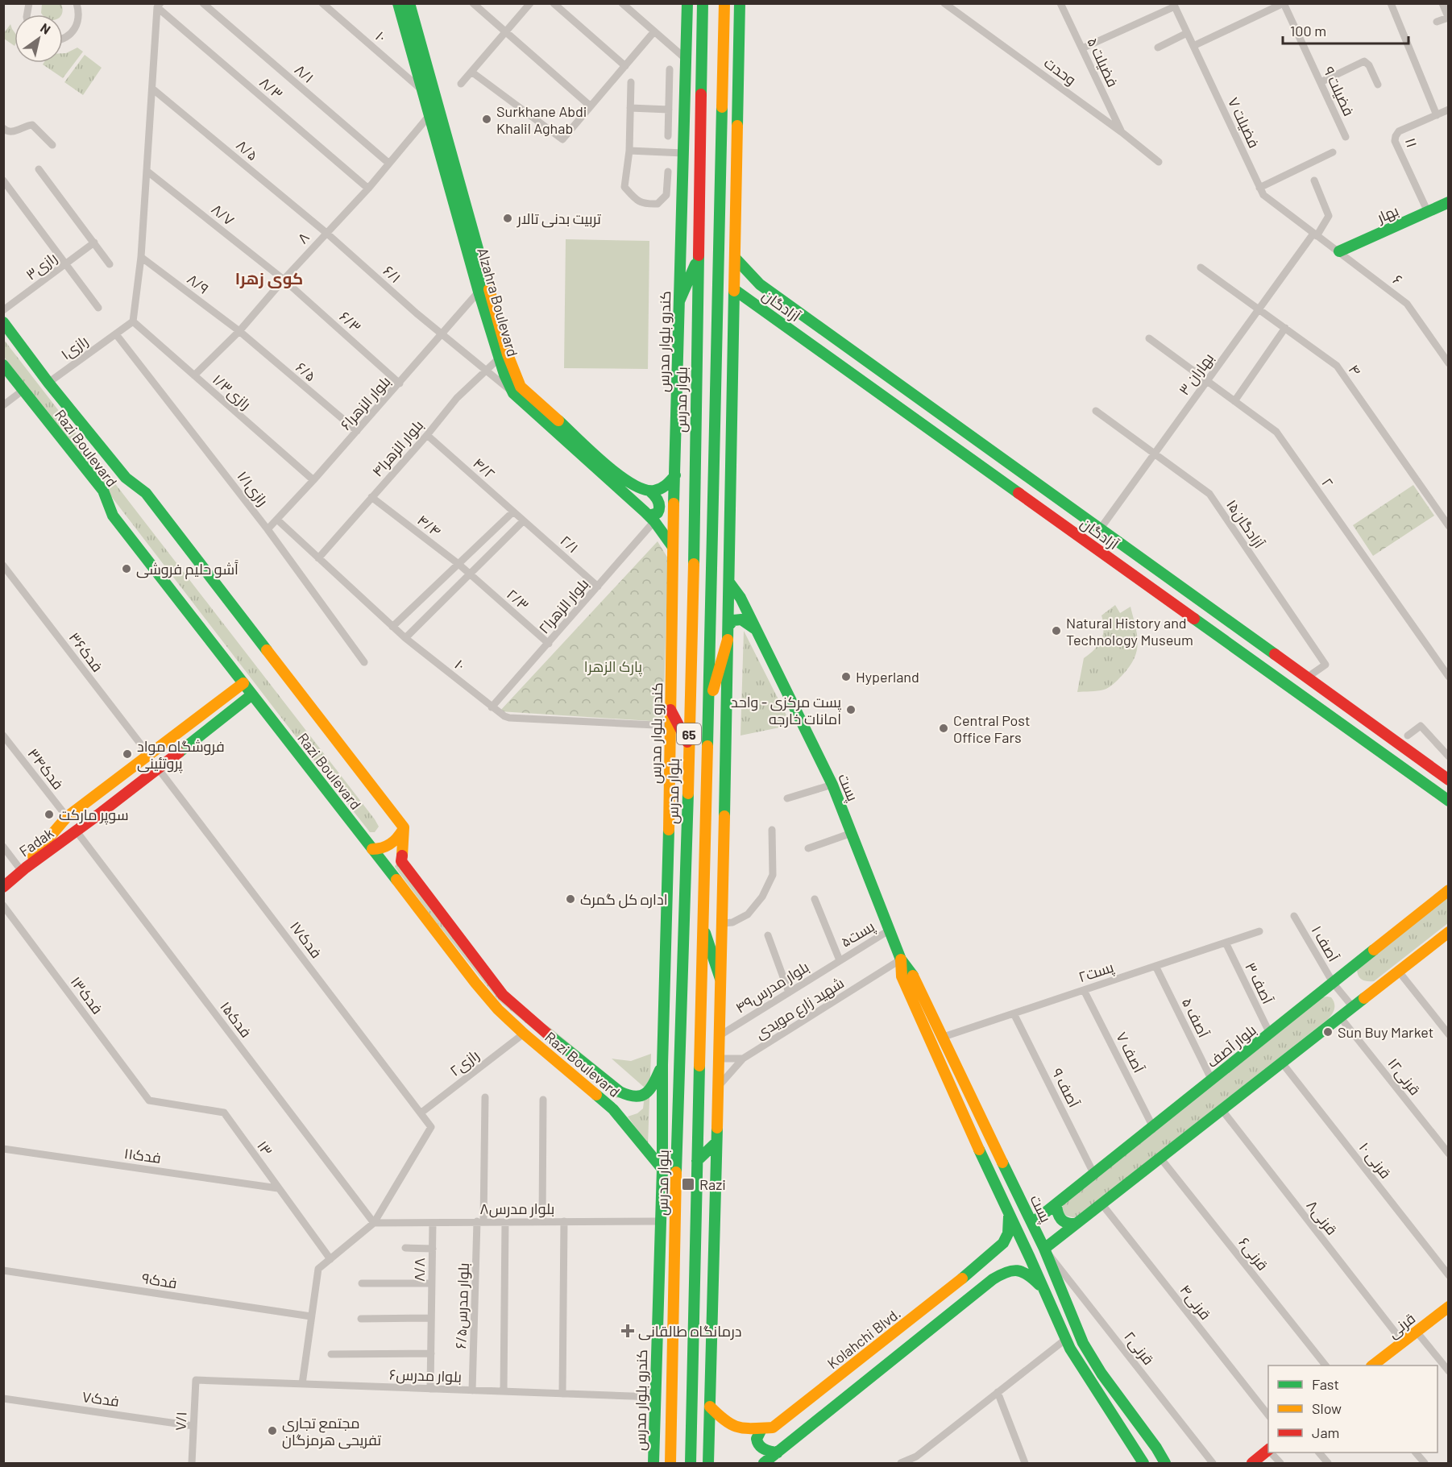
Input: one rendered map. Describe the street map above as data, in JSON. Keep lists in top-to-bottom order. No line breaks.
{"streets":{"main road":["بهار","Alzahra Boulevard","آزادگان","کندرو بلوار مدرس","بلوار مدرس","Razi Boulevard","65","پست","Fadak","بلوار آصف","قرنی","Kolahchi Blvd."],"street":["۱۰","فضیلت ۵","وحدت","۸/۱","۸/۳","فضیلت ۹","فضیلت ۷","۱۱","۸/۵","۸/۷","۸","رازی۳","۶/۱","۶","۸/۹","۶/۳","رازی۱","۴","۶/۵","بهاران ۳","رازی۱/۳","بلوار الزهرا۶","بلوار الزهرا۴","۴/۲","۲","رازی۱/۱","آزادگان۱۵","۴/۴","۲/۱","۲/۳","بلوار الزهرا۲","فدک۳۶","فدک۳۴","پست۵","فدک۱۷","۱ آصف","پست۲","۳ آصف","بلوار مدرس۴۹","فدک۱۳","شهید زارع مویدی","۵ آصف","فدک۱۵","۷ آصف","رازی۲","قرنی۱۲","۹ آصف","۱۳","فدک۱۱","۱۰ قرنی","بلوار مدرس۸","قرنی۸","قرنی۶","۸/۸","فدک۹","قرنی۴","بلوار مدرس۶/۵","قرنی۲","بلوار مدرس۶","فدک۷","۷/۱"]},"crossings":[["۱۰","Alzahra Boulevard"],["۱۰","کندرو بلوار مدرس"],["۱۰","بلوار الزهرا۶"],["۱۰","بلوار الزهرا۴"],["۱۰","بلوار الزهرا۲"],["فضیلت ۵","وحدت"],["۸/۱","۸"],["۸/۳","۸"],["فضیلت ۷","۶"],["فضیلت ۷","بهاران ۳"],["۱۱","بهار"],["۸/۵","۸"],["۸/۵","۶/۱"],["بهار","۶"],["۸/۷","۸"],["۸/۷","۶/۳"],["۸","۶/۱"],["۸","۸/۹"],["۸","Alzahra Boulevard"],["۸","۶/۳"],["۸","۶/۵"],["۸","رازی۱/۳"],["۶/۱","Alzahra Boulevard"],["۶/۱","بلوار الزهرا۶"],["۶/۱","بلوار الزهرا۴"],["۶","بهاران ۳"],["۸/۹","۶/۵"],["Alzahra Boulevard","کندرو بلوار مدرس"],["Alzahra Boulevard","بلوار الزهرا۶"],["Alzahra Boulevard","بلوار الزهرا۴"],["Alzahra Boulevard","بلوار الزهرا۲"],["آزادگان","بهاران ۳"],["آزادگان","آزادگان۱۵"],["۶/۳","بلوار الزهرا۶"],["کندرو بلوار مدرس","Razi Boulevard"],["کندرو بلوار مدرس","بلوار مدرس۸"],["کندرو بلوار مدرس","بلوار مدرس۶"],["رازی۱","رازی۱/۳"],["رازی۱","Razi Boulevard"],["رازی۱","رازی۱/۱"],["۴","بهاران ۳"],["۶/۵","بلوار الزهرا۶"],["بهاران ۳","۲"],["بهاران ۳","آزادگان۱۵"],["رازی۱/۳","بلوار الزهرا۶"],["بلوار الزهرا۶","رازی۱/۱"],["Razi Boulevard","Fadak"],["Razi Boulevard","رازی۲"],["بلوار الزهرا۴","۴/۲"],["بلوار الزهرا۴","۴/۴"],["۴/۲","۲/۱"],["۴/۴","۲/۳"],["۲/۱","بلوار الزهرا۲"],["۲/۳","بلوار الزهرا۲"],["فدک۳۶","Fadak"],["فدک۳۴","Fadak"],["پست","پست۵"],["پست","پست۲"],["پست","شهید زارع مویدی"],["پست","بلوار آصف"],["پست","Kolahchi Blvd."],["پست","قرنی۲"],["Fadak","فدک۱۷"],["Fadak","فدک۱۵"],["پست۵","بلوار مدرس۴۹"],["فدک۱۷","فدک۱۵"],["فدک۱۷","رازی۲"],["فدک۱۷","بلوار مدرس۸"],["۱ آصف","بلوار آصف"],["پست۲","۳ آصف"],["پست۲","۵ آصف"],["پست۲","۷ آصف"],["پست۲","۹ آصف"],["۳ آصف","بلوار آصف"],["فدک۱۳","۱۳"],["۵ آصف","بلوار آصف"],["فدک۱۵","بلوار مدرس۸"],["بلوار آصف","۷ آصف"],["بلوار آصف","۹ آصف"],["۱۳","فدک۱۱"],["بلوار مدرس۸","۸/۸"],["بلوار مدرس۸","بلوار مدرس۶/۵"],["قرنی۸","قرنی"],["۸/۸","بلوار مدرس۶"],["بلوار مدرس۶/۵","بلوار مدرس۶"],["بلوار مدرس۶","۷/۱"],["فدک۷","۷/۱"]],"districts":["کوی زهرا"],"parks":["پارک الزهرا"],"places":{"other":["Surkhane Abdi Khalil Aghab","تربیت بدنی تالار","آَشو حلیم فروشی","Natural History and Technology Museum","Hyperland","پست مرکزی - واحد امانات خارجه","Central Post Office Fars","فروشگاه مواد پروتئینی","سوپر مارکت","اداره کل گمرک","Sun Buy Market","مجتمع تجاری تفریحی هرمزگان"],"transit":["Razi"],"health":["درمانگاه طالقانی"]},"legend":["Fast","Slow","Jam"],"scale_bar":"100 m","north":"top right"}
